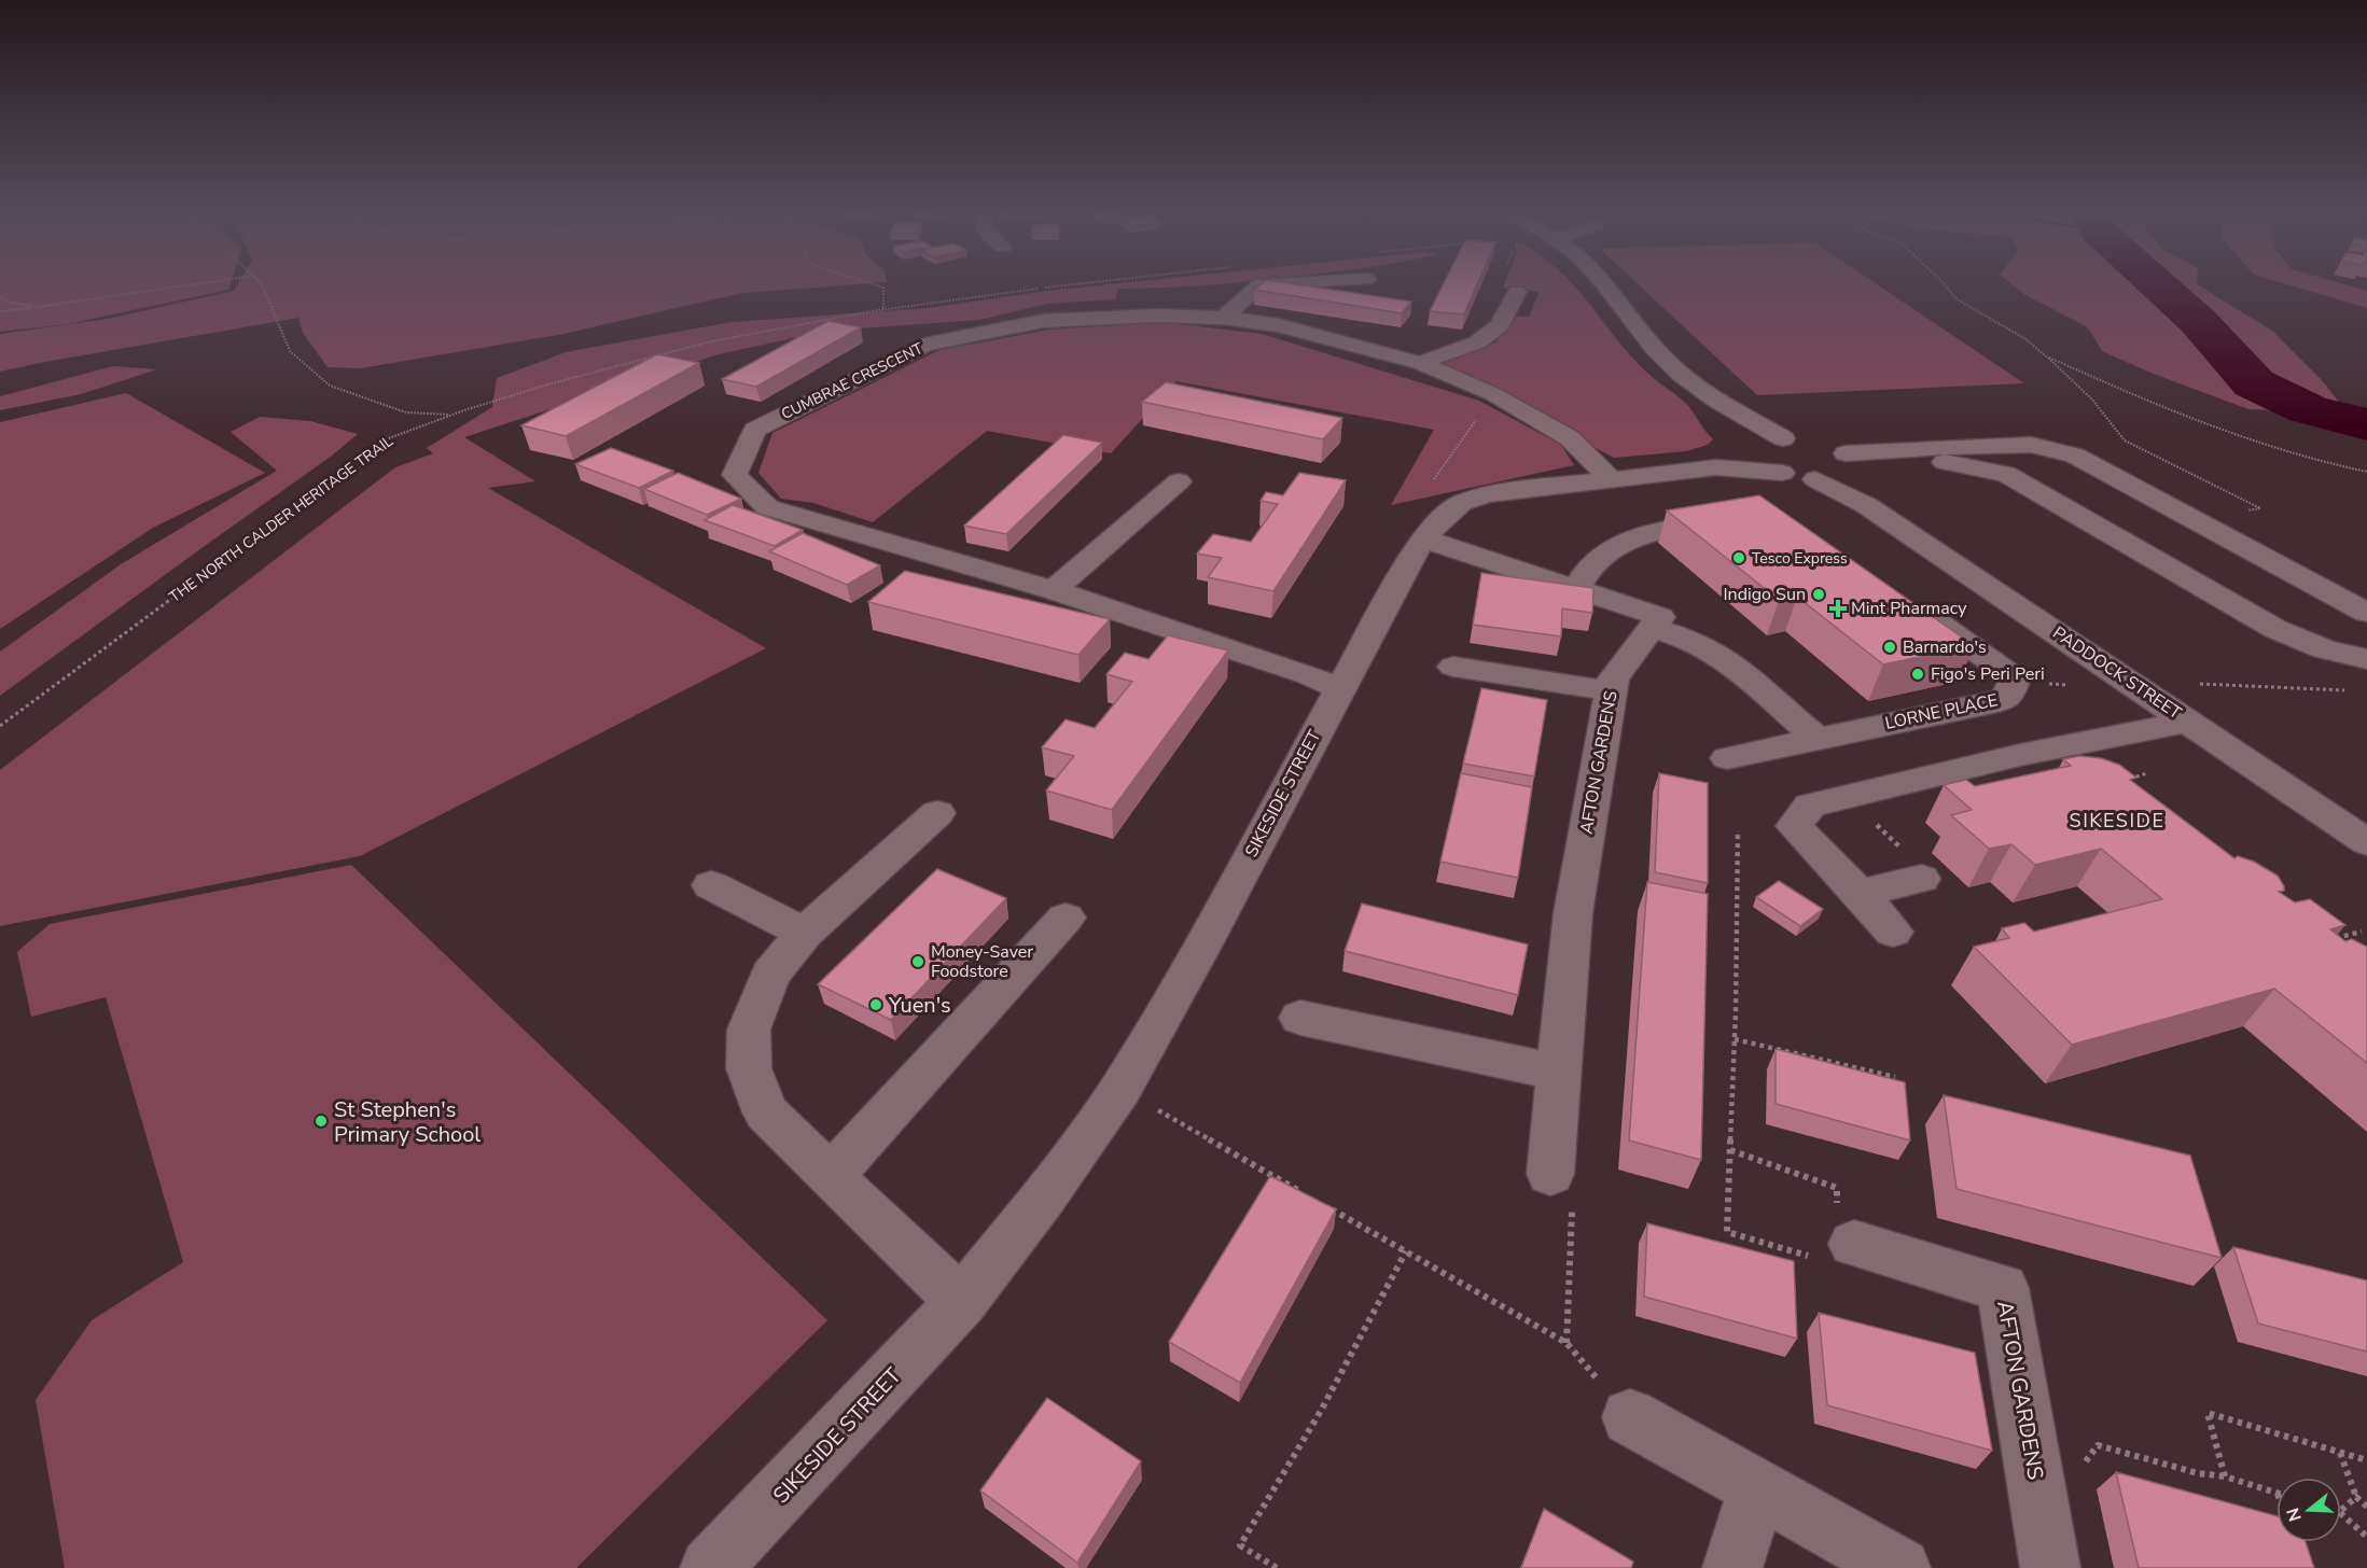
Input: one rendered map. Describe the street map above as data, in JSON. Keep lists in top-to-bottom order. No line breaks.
{"streets":{"street":["CUMBRAE CRESCENT","PADDOCK STREET","LORNE PLACE","AFTON GARDENS","SIKESIDE STREET"],"path":["THE NORTH CALDER HERITAGE TRAIL"]},"crossings":[["CUMBRAE CRESCENT","SIKESIDE STREET"],["PADDOCK STREET","SIKESIDE STREET"]],"districts":["SIKESIDE"],"places":{"other":["Tesco Express","Indigo Sun","Barnardo's","Figo's Peri Peri","Money-Saver Foodstore","Yuen's","St Stephen's Primary School"],"health":["Mint Pharmacy"]},"north":"left"}
